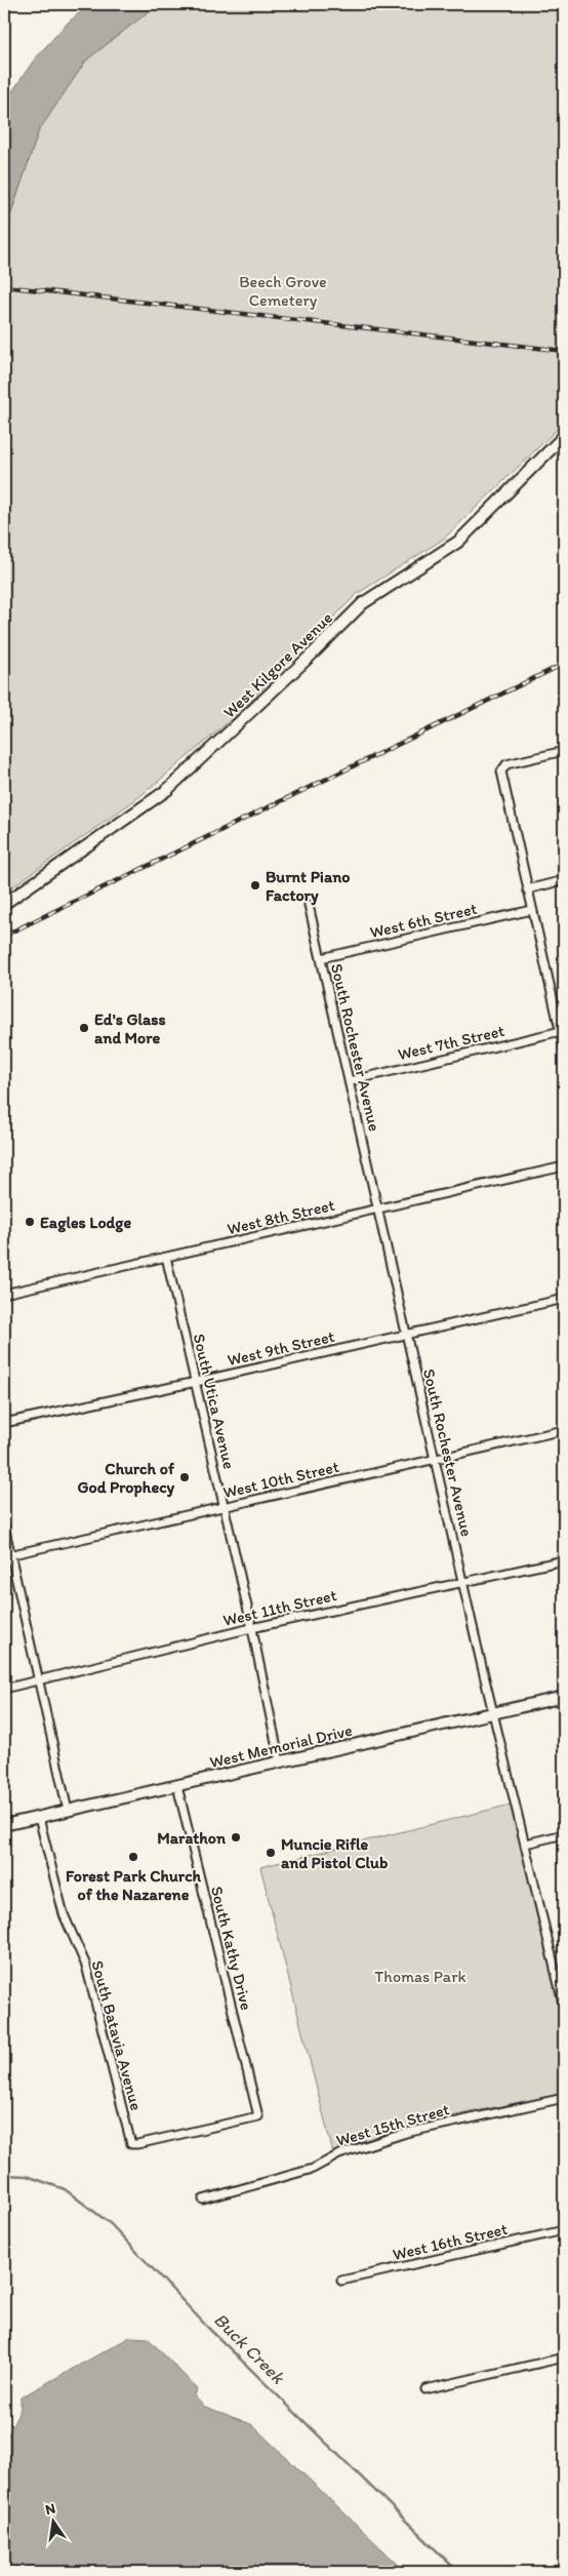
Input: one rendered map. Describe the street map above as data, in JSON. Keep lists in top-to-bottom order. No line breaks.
{"streets":{"main road":["West Kilgore Avenue","West Memorial Drive"],"street":["West 6th Street","West 7th Street","South Rochester Avenue","West 8th Street","West 9th Street","South Utica Avenue","West 10th Street","West 11th Street","South Kathy Drive","South Batavia Avenue","West 15th Street","West 16th Street"]},"crossings":[["West 6th Street","South Rochester Avenue"],["West 7th Street","South Rochester Avenue"],["South Rochester Avenue","West 8th Street"],["South Rochester Avenue","West 9th Street"],["South Rochester Avenue","West 10th Street"],["South Rochester Avenue","West 11th Street"],["South Rochester Avenue","West Memorial Drive"],["West 8th Street","South Utica Avenue"],["West 9th Street","South Utica Avenue"],["South Utica Avenue","West 10th Street"],["South Utica Avenue","West 11th Street"],["South Utica Avenue","West Memorial Drive"],["West Memorial Drive","South Kathy Drive"],["West Memorial Drive","South Batavia Avenue"],["South Kathy Drive","South Batavia Avenue"]],"water":["Buck Creek"],"parks":["Beech Grove Cemetery","Thomas Park"],"places":["Burnt Piano Factory","Ed's Glass and More","Eagles Lodge","Church of God Prophecy","Marathon","Muncie Rifle and Pistol Club","Forest Park Church of the Nazarene"],"north":"top"}
